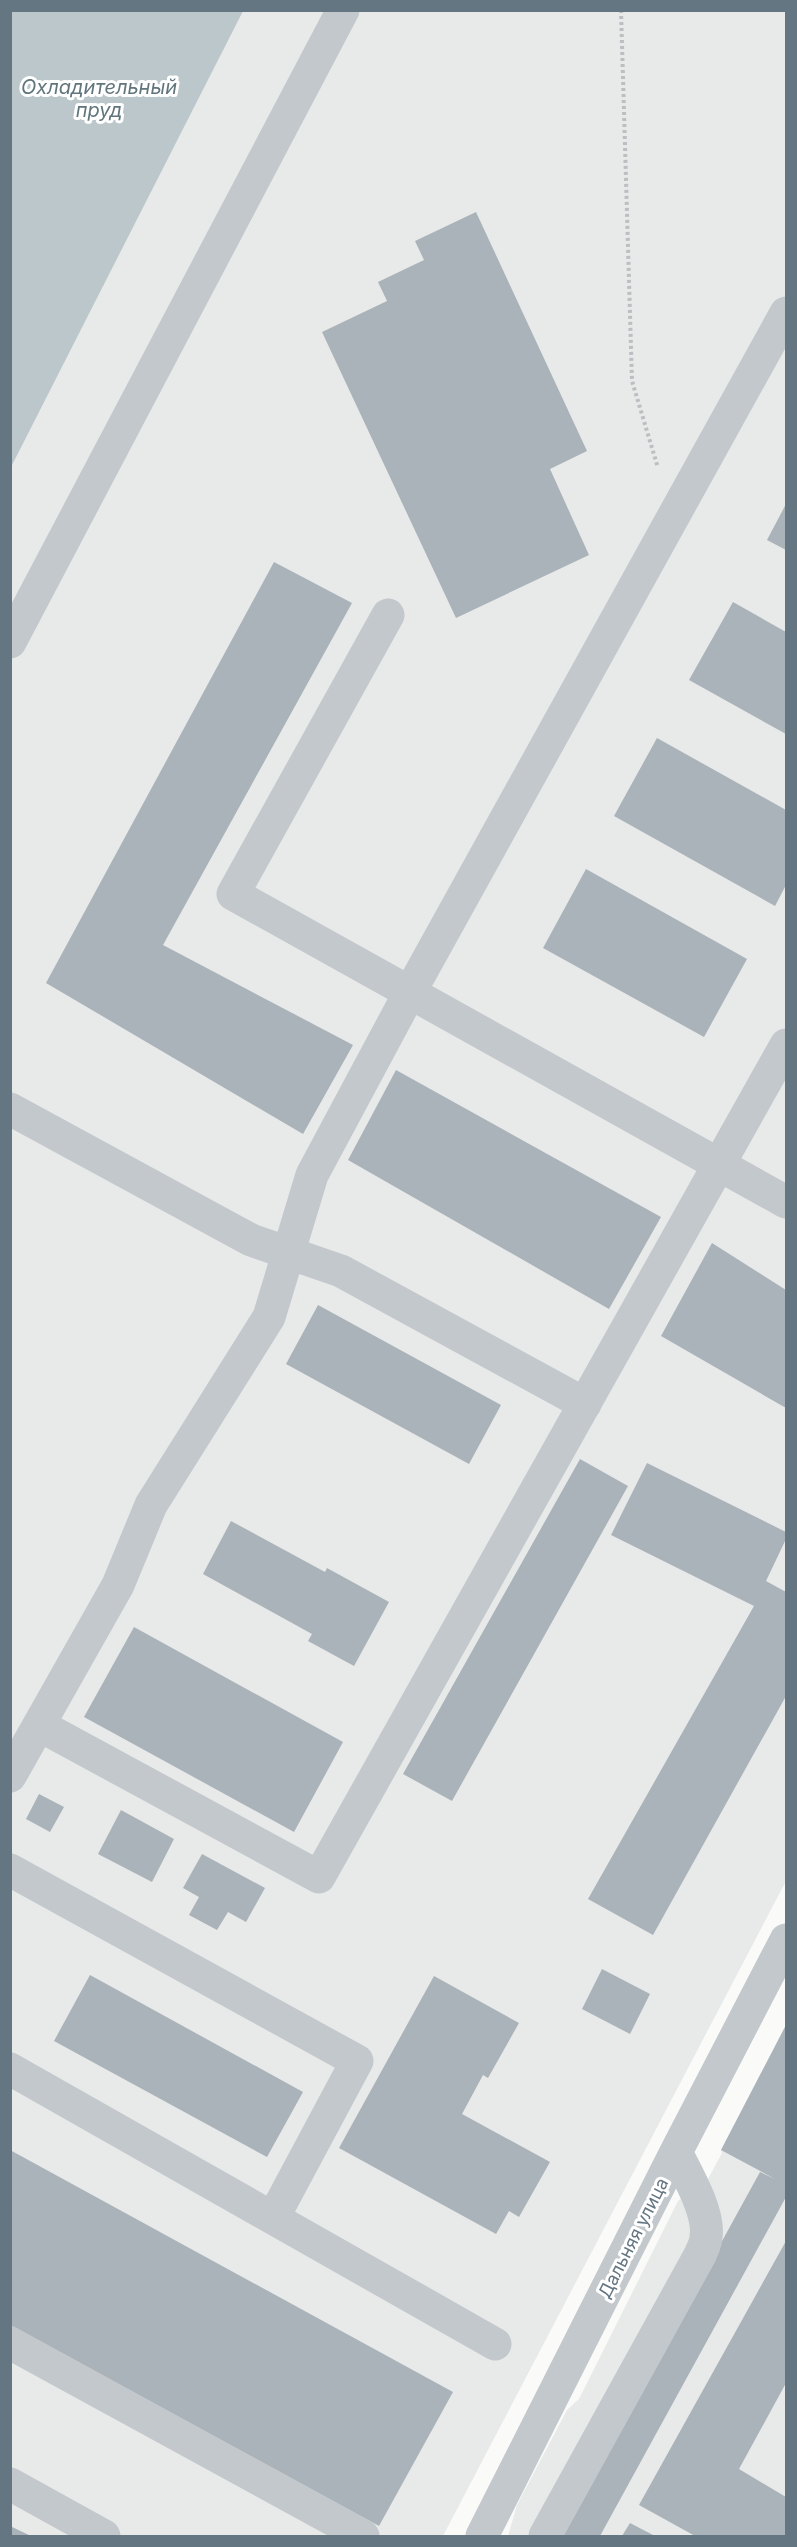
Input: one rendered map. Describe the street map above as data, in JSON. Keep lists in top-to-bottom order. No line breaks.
{"streets":{"street":["Дальняя улица"]},"water":["Охладительный пруд"]}
